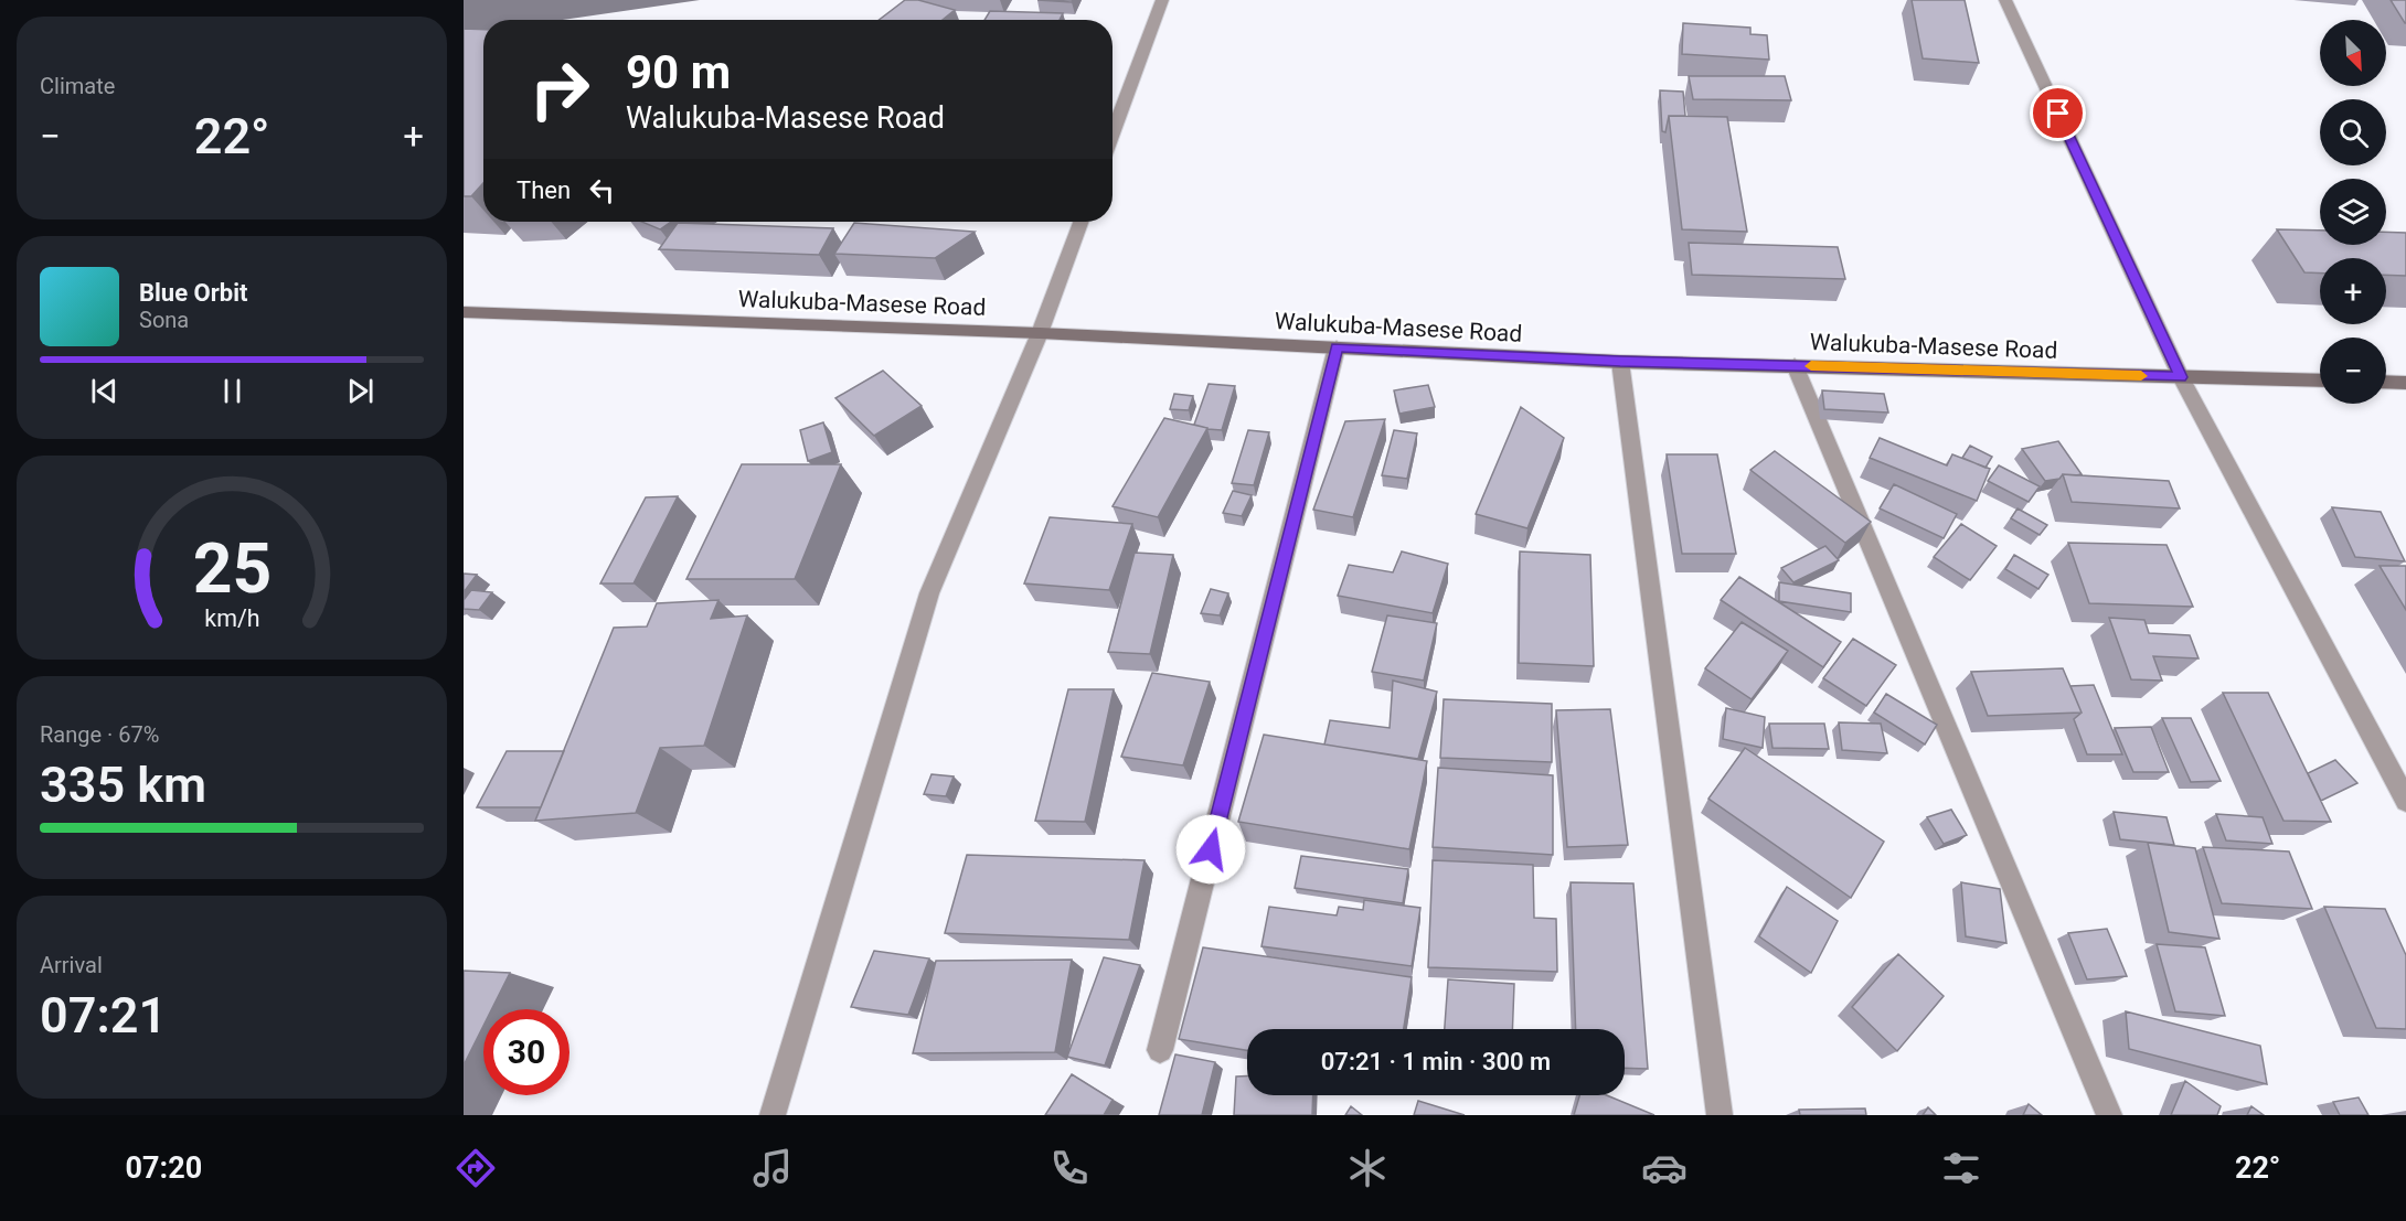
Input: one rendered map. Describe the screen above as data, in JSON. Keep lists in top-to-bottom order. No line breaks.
{"streets":{"street":["Walukuba-Masese Road"]},"north":"bottom right","page":{"tile":["Climate",["Range · 67%","335 km"],["Arrival","07:21"]],"map_buttons":["+","−"],"turn":["90 m","Walukuba-Masese Road"],"heat":["−","22°","+"],"then":"Then","song":["Blue Orbit","Sona"],"limit":"30","trip":"07:21 · 1 min · 300 m","tabs":["07:20","22°"],"gauge":["25","km/h"]}}
